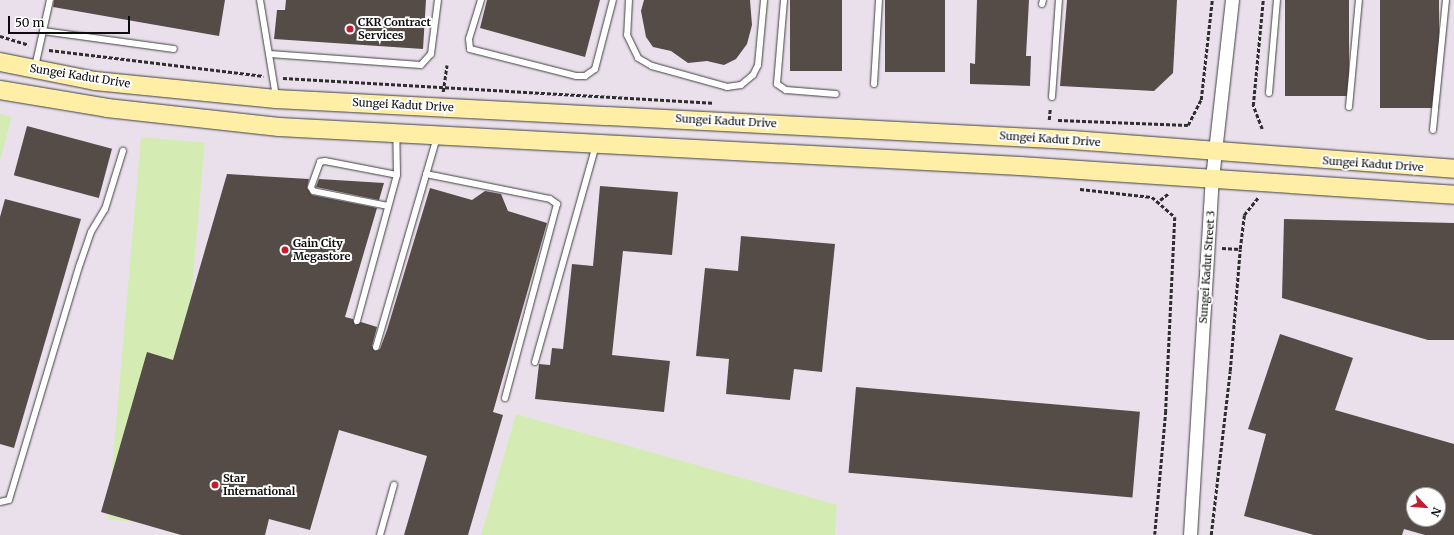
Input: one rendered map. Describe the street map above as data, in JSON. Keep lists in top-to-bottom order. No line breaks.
{"streets":{"main road":["Sungei Kadut Drive"],"street":["Sungei Kadut Street 3"]},"crossings":[["Sungei Kadut Drive","Sungei Kadut Street 3"]],"places":["CKR Contract Services","Gain City Megastore","Star International"],"scale_bar":"50 m","north":"bottom right"}
